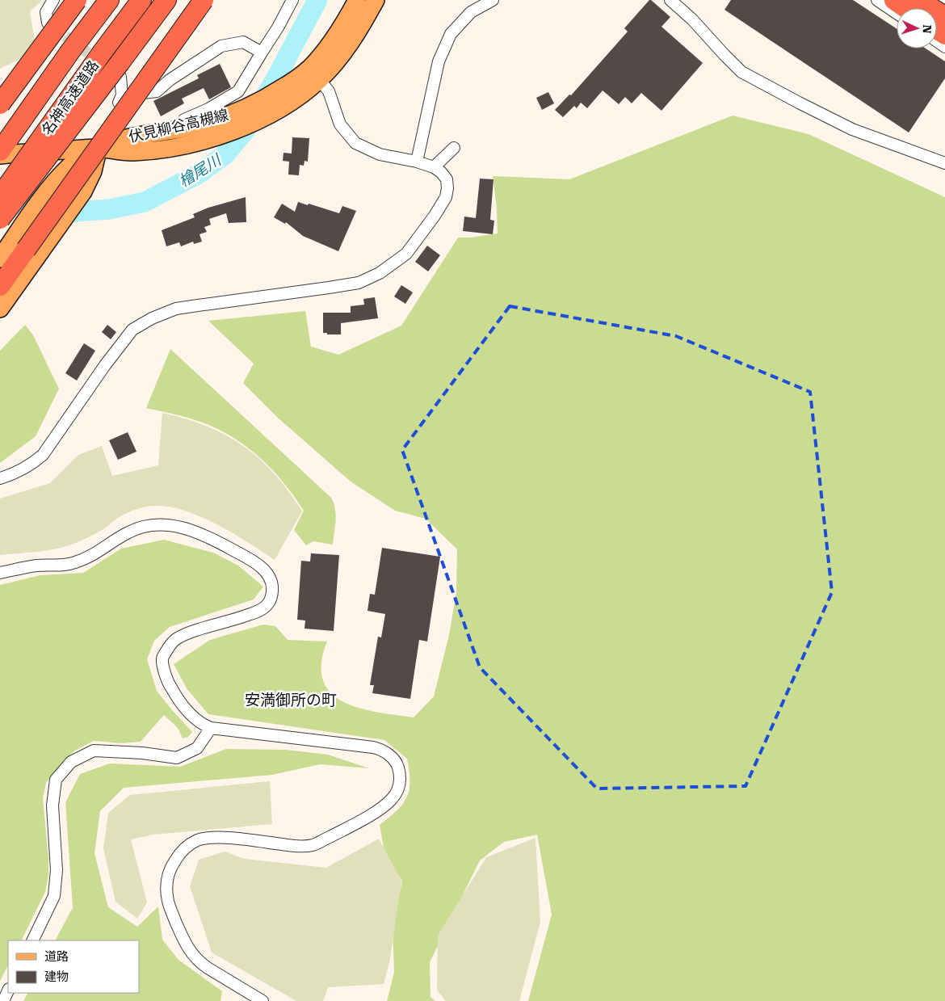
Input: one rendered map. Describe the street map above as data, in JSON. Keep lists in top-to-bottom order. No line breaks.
{"streets":{"highway":["名神高速道路"],"main road":["伏見柳谷高槻線"]},"districts":["安満御所の町"],"water":["檜尾川"],"legend":["道路","建物"],"north":"right"}
